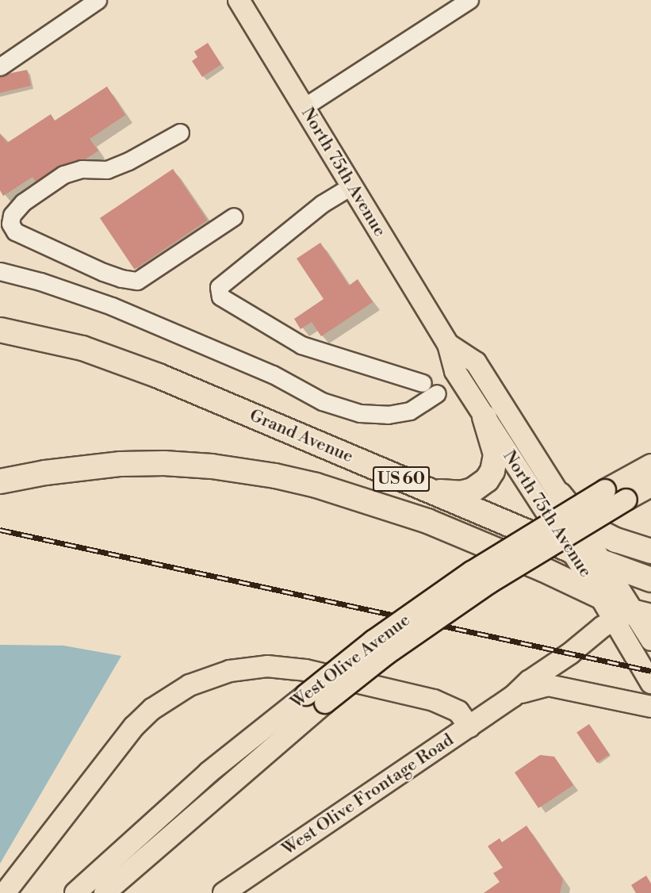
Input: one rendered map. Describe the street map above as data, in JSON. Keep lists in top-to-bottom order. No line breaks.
{"streets":{"highway":["Grand Avenue","US 60"],"main road":["North 75th Avenue","West Olive Avenue","West Olive Frontage Road"]},"crossings":[["North 75th Avenue","Grand Avenue"],["North 75th Avenue","US 60"],["Grand Avenue","US 60"]]}
